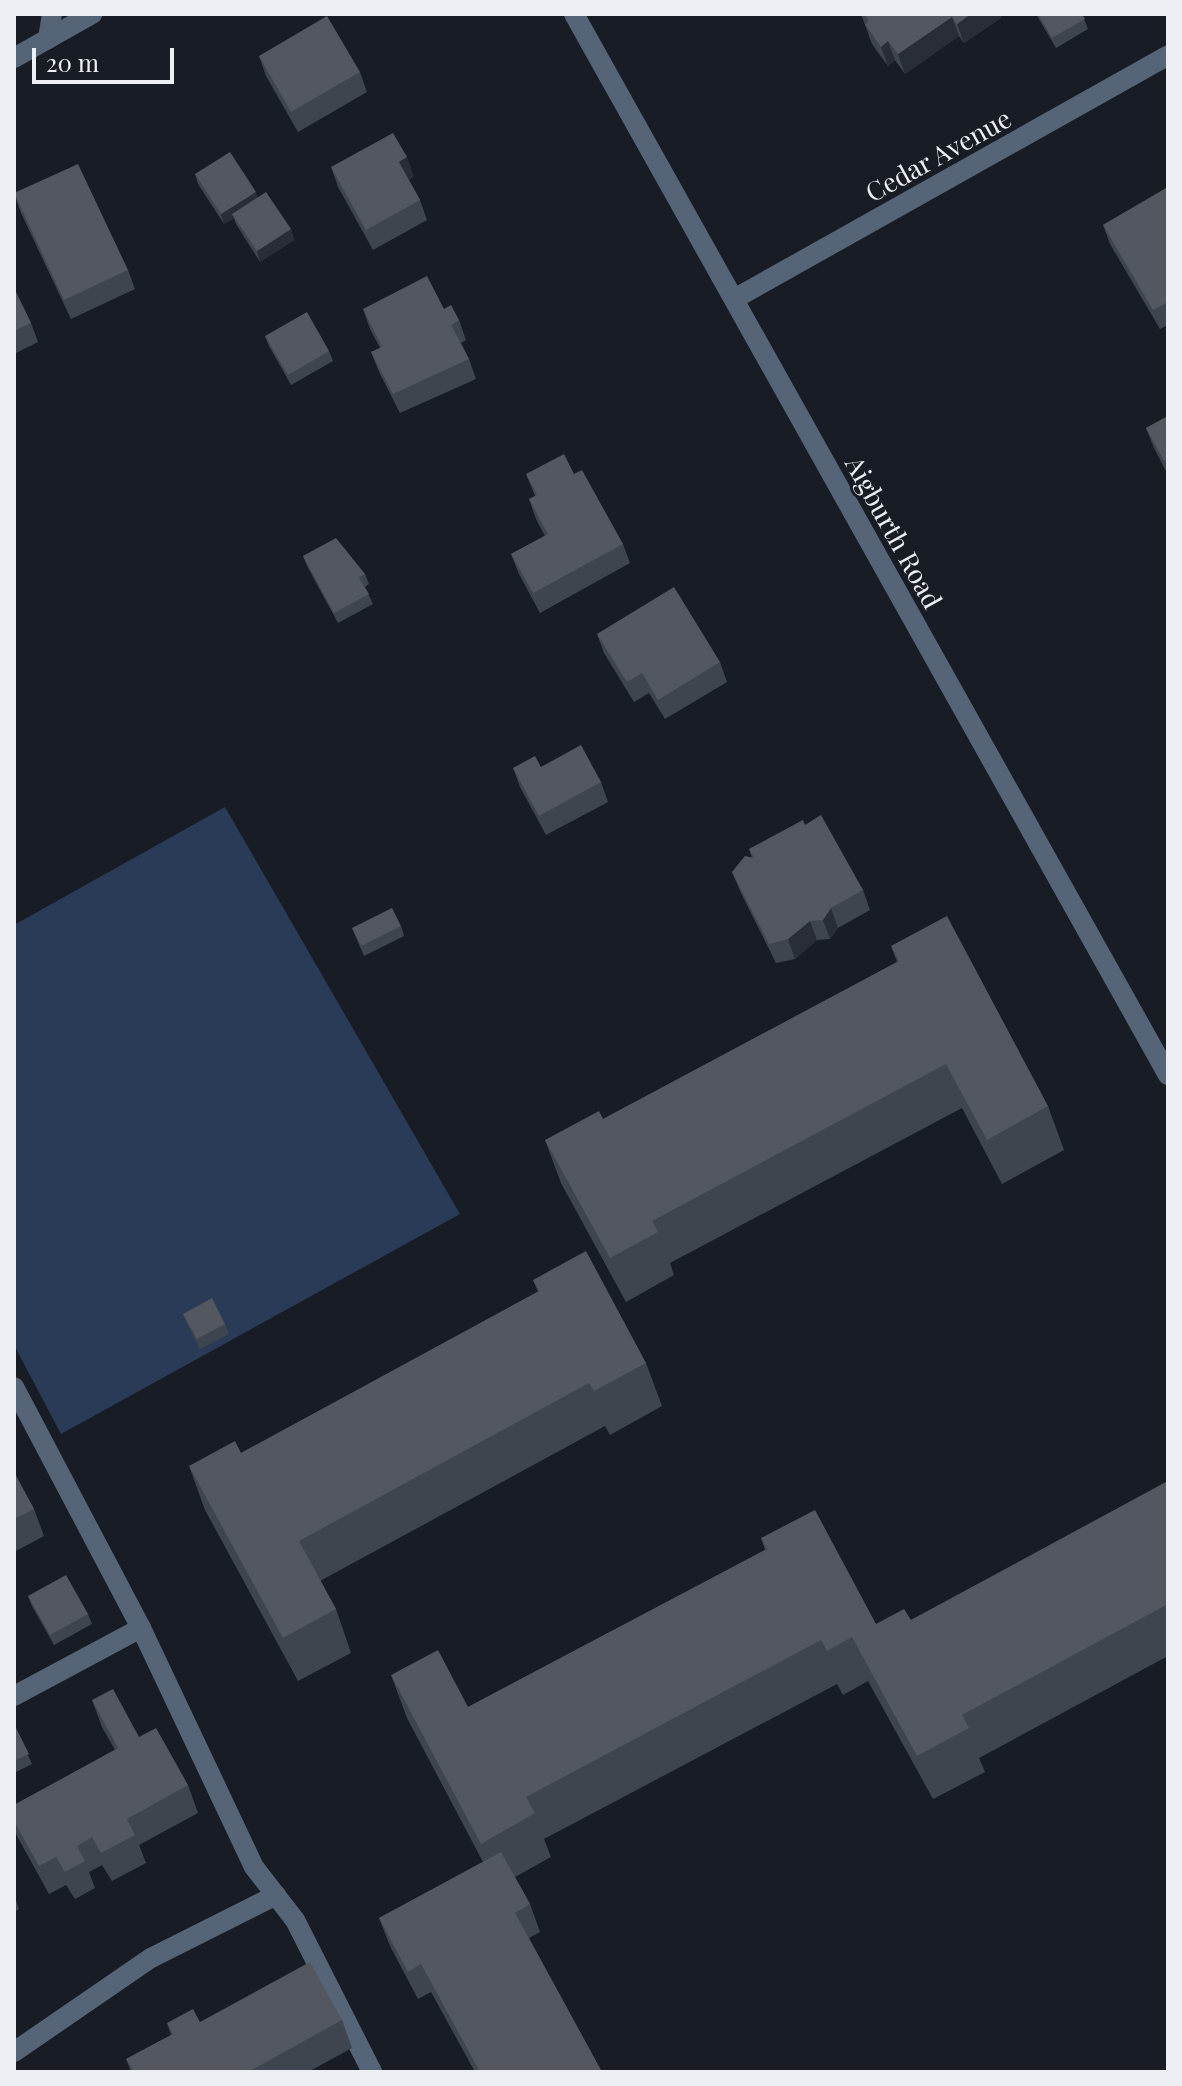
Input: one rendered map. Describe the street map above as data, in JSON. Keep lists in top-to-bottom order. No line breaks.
{"streets":{"street":["Cedar Avenue","Aigburth Road"]},"crossings":[["Cedar Avenue","Aigburth Road"]],"scale_bar":"20 m"}
